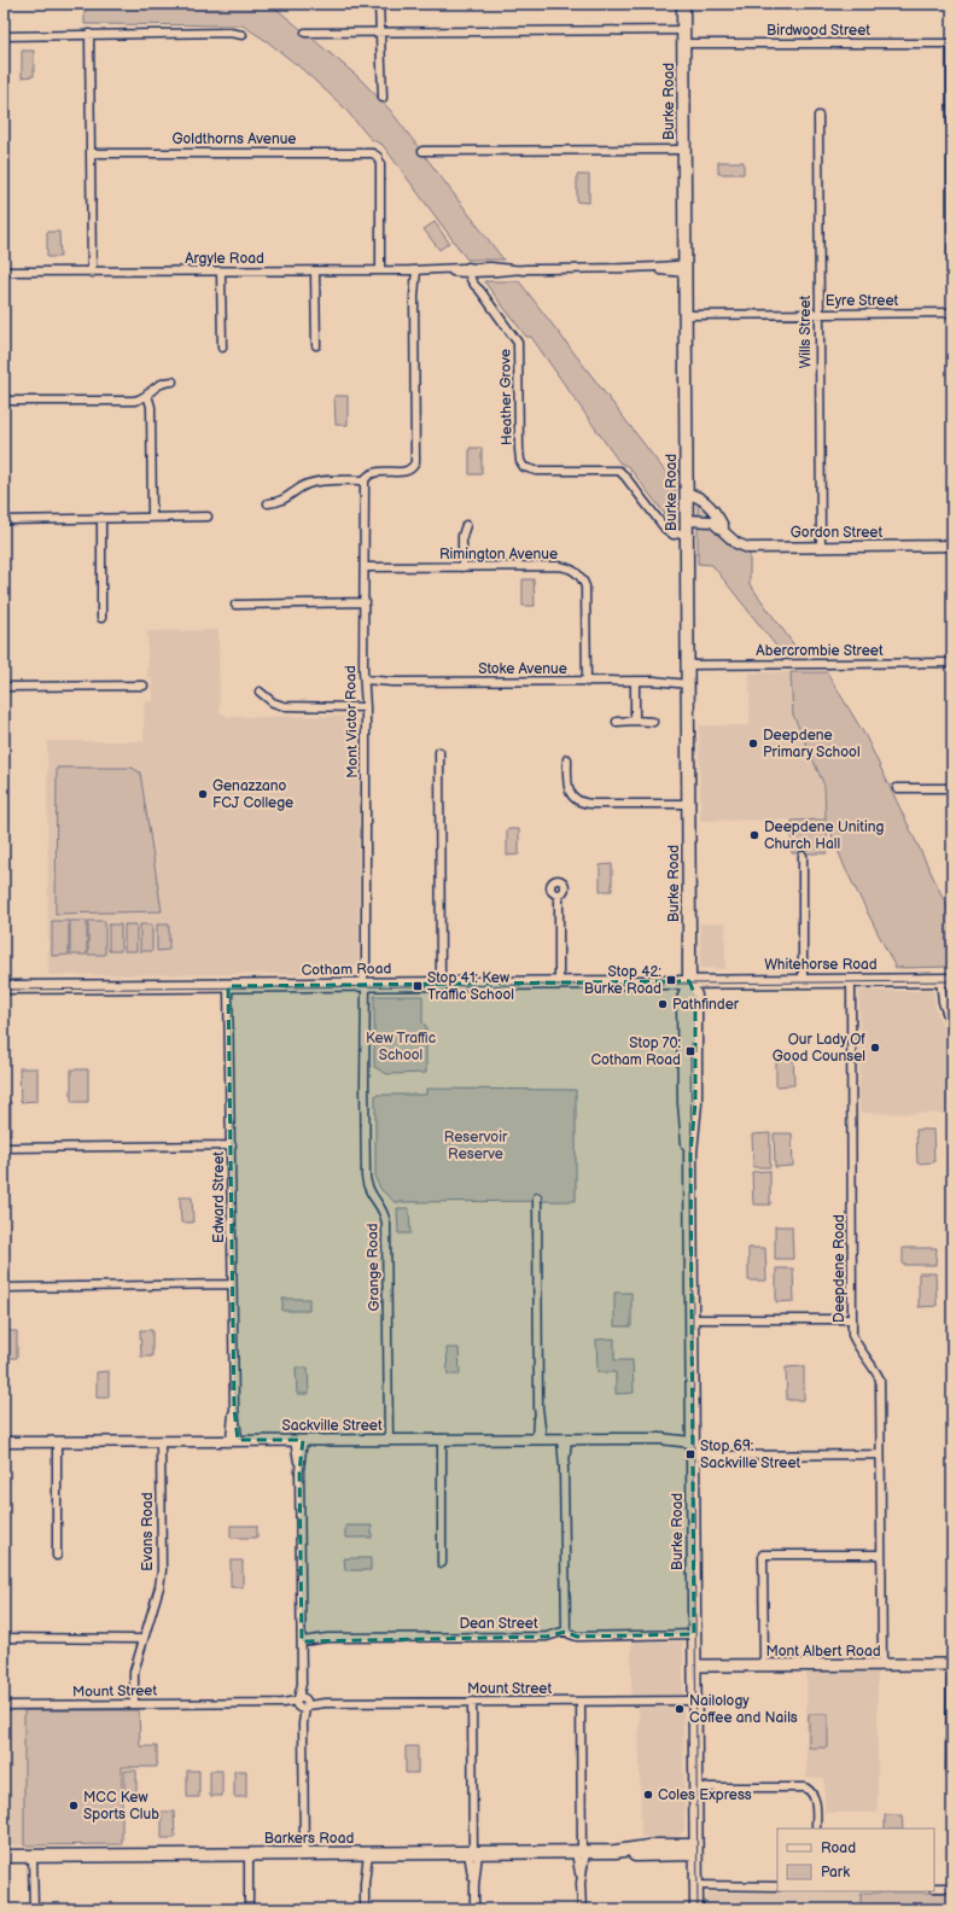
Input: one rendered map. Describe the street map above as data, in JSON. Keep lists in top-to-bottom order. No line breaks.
{"streets":{"main road":["Burke Road","Whitehorse Road","Cotham Road","Mont Albert Road","Barkers Road"],"street":["Birdwood Street","Goldthorns Avenue","Argyle Road","Eyre Street","Wills Street","Heather Grove","Gordon Street","Rimington Avenue","Abercrombie Street","Stoke Avenue","Mont Victor Road","Edward Street","Grange Road","Deepdene Road","Sackville Street","Evans Road","Dean Street","Mount Street"]},"crossings":[["Birdwood Street","Burke Road"],["Burke Road","Argyle Road"],["Burke Road","Eyre Street"],["Burke Road","Heather Grove"],["Burke Road","Gordon Street"],["Burke Road","Abercrombie Street"],["Burke Road","Stoke Avenue"],["Burke Road","Whitehorse Road"],["Burke Road","Cotham Road"],["Burke Road","Sackville Street"],["Burke Road","Dean Street"],["Burke Road","Mont Albert Road"],["Burke Road","Mount Street"],["Burke Road","Barkers Road"],["Goldthorns Avenue","Argyle Road"],["Argyle Road","Heather Grove"],["Eyre Street","Wills Street"],["Wills Street","Gordon Street"],["Rimington Avenue","Stoke Avenue"],["Rimington Avenue","Mont Victor Road"],["Abercrombie Street","Stoke Avenue"],["Stoke Avenue","Mont Victor Road"],["Mont Victor Road","Cotham Road"],["Mont Victor Road","Grange Road"],["Whitehorse Road","Cotham Road"],["Whitehorse Road","Deepdene Road"],["Cotham Road","Edward Street"],["Cotham Road","Grange Road"],["Edward Street","Sackville Street"],["Grange Road","Sackville Street"],["Deepdene Road","Mont Albert Road"],["Sackville Street","Evans Road"],["Evans Road","Mount Street"]],"parks":["Kew Traffic School","Reservoir Reserve"],"places":{"other":["Deepdene Primary School","Genazzano FCJ College","Deepdene Uniting Church Hall","Pathfinder","Our Lady Of Good Counsel","Nailology Coffee and Nails","Coles Express","MCC Kew Sports Club"],"transit":["Stop 42: Burke Road","Stop 41: Kew Traffic School","Stop 70: Cotham Road","Stop 69: Sackville Street"]},"legend":["Road","Park"]}
